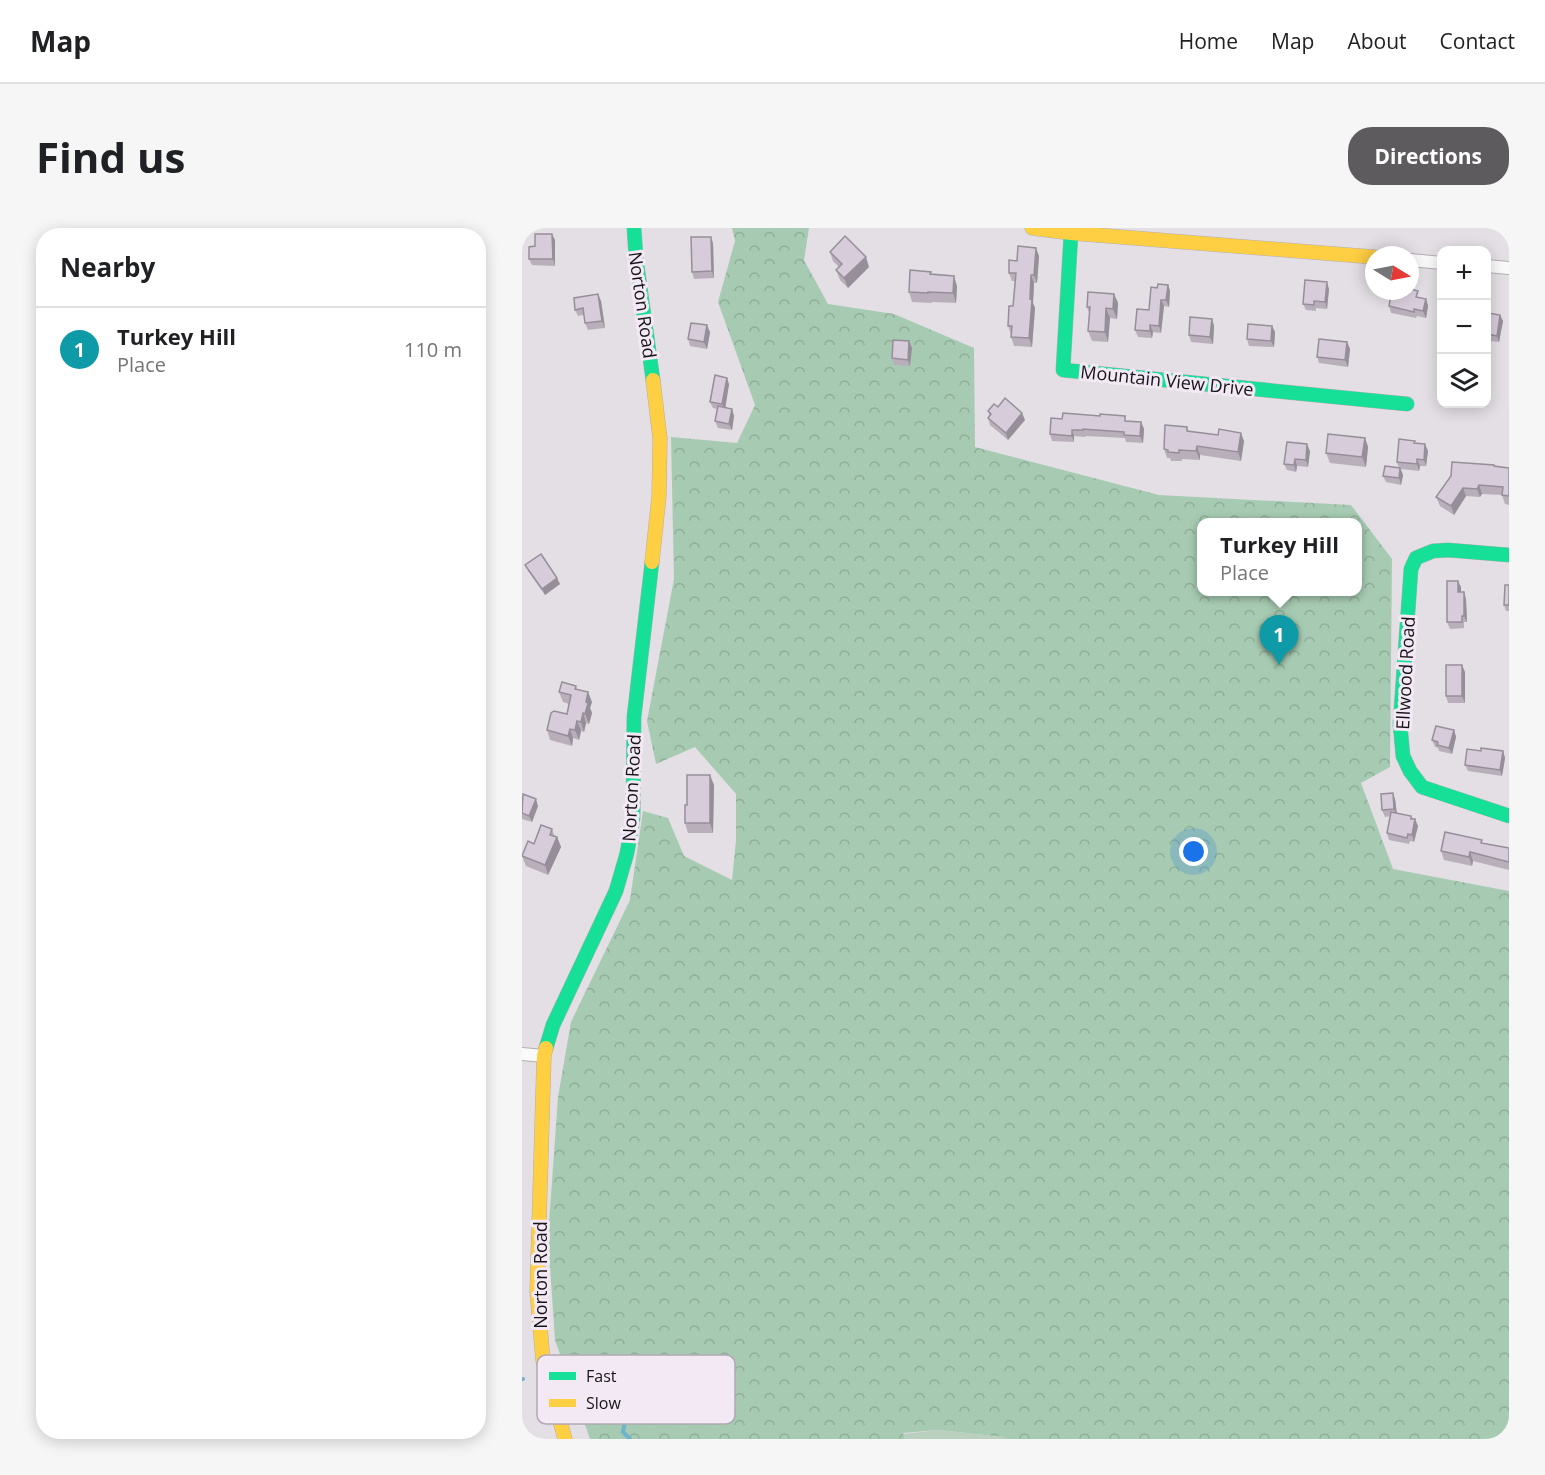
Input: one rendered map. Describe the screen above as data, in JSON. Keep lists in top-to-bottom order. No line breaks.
{"streets":{"street":["Norton Road","Mountain View Drive","Ellwood Road"]},"legend":["Fast","Slow"],"north":"right","page":{"header":"Map","nav":["Home","Map","About","Contact"],"buttons":"Directions","title":"Find us","heading":"Nearby","map_buttons":["+","−"],"list":[{"mark":"1","name":"Turkey Hill","note":"Place","value":"110 m"}],"popup":["Turkey Hill","Place"],"pins":"1"}}
